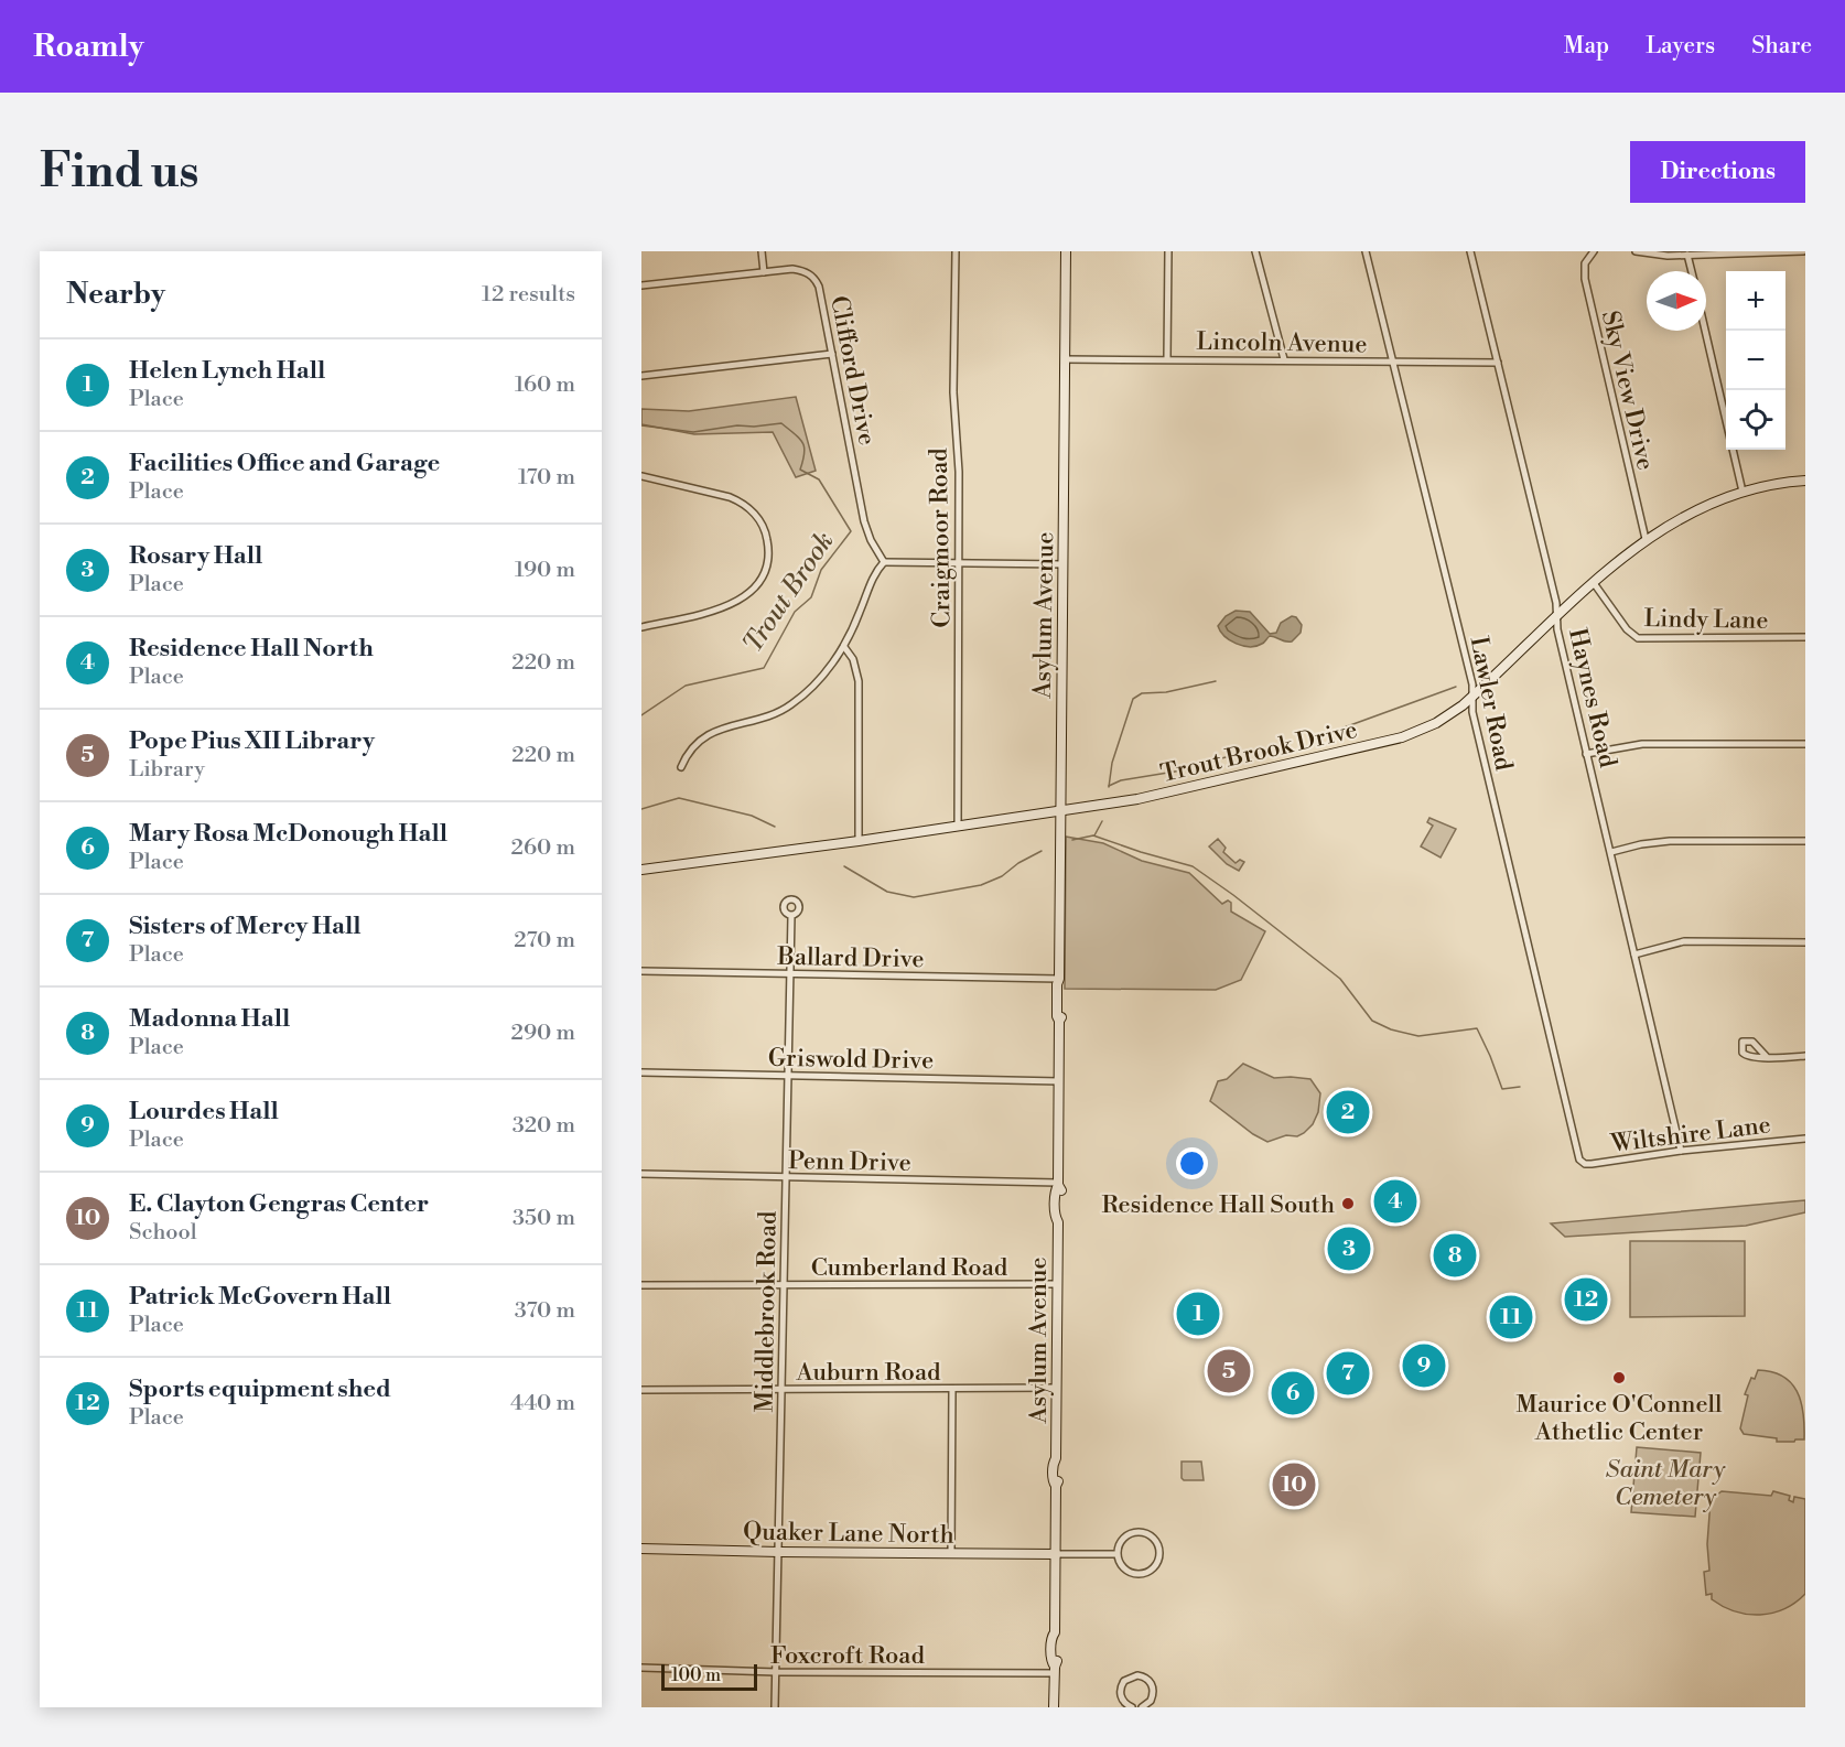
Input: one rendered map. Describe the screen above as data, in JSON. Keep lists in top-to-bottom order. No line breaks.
{"streets":{"main road":["Asylum Avenue","Trout Brook Drive","Quaker Lane North"],"street":["Lincoln Avenue","Clifford Drive","Sky View Drive","Craigmoor Road","Lindy Lane","Haynes Road","Lawler Road","Ballard Drive","Griswold Drive","Wiltshire Lane","Penn Drive","Cumberland Road","Middlebrook Road","Auburn Road","Foxcroft Road"]},"crossings":[["Lincoln Avenue","Asylum Avenue"],["Lincoln Avenue","Haynes Road"],["Lincoln Avenue","Lawler Road"],["Sky View Drive","Trout Brook Drive"],["Craigmoor Road","Trout Brook Drive"],["Asylum Avenue","Trout Brook Drive"],["Asylum Avenue","Ballard Drive"],["Asylum Avenue","Griswold Drive"],["Asylum Avenue","Penn Drive"],["Asylum Avenue","Cumberland Road"],["Asylum Avenue","Auburn Road"],["Asylum Avenue","Quaker Lane North"],["Asylum Avenue","Foxcroft Road"],["Lindy Lane","Trout Brook Drive"],["Haynes Road","Trout Brook Drive"],["Haynes Road","Wiltshire Lane"],["Lawler Road","Trout Brook Drive"],["Lawler Road","Wiltshire Lane"],["Ballard Drive","Middlebrook Road"],["Griswold Drive","Middlebrook Road"],["Penn Drive","Middlebrook Road"],["Cumberland Road","Middlebrook Road"],["Middlebrook Road","Auburn Road"],["Middlebrook Road","Quaker Lane North"],["Middlebrook Road","Foxcroft Road"]],"water":["Trout Brook"],"parks":["Saint Mary Cemetery"],"places":["Residence Hall South","Maurice O'Connell Athetlic Center"],"scale_bar":"100 m","north":"right","page":{"header":"Roamly","nav":["Map","Layers","Share"],"buttons":"Directions","title":"Find us","heading":["Nearby","12 results"],"map_buttons":["+","−"],"list":[{"mark":"1","name":"Helen Lynch Hall","note":"Place","value":"160 m"},{"mark":"2","name":"Facilities Office and Garage","note":"Place","value":"170 m"},{"mark":"3","name":"Rosary Hall","note":"Place","value":"190 m"},{"mark":"4","name":"Residence Hall North","note":"Place","value":"220 m"},{"mark":"5","name":"Pope Pius XII Library","note":"Library","value":"220 m"},{"mark":"6","name":"Mary Rosa McDonough Hall","note":"Place","value":"260 m"},{"mark":"7","name":"Sisters of Mercy Hall","note":"Place","value":"270 m"},{"mark":"8","name":"Madonna Hall","note":"Place","value":"290 m"},{"mark":"9","name":"Lourdes Hall","note":"Place","value":"320 m"},{"mark":"10","name":"E. Clayton Gengras Center","note":"School","value":"350 m"},{"mark":"11","name":"Patrick McGovern Hall","note":"Place","value":"370 m"},{"mark":"12","name":"Sports equipment shed","note":"Place","value":"440 m"}],"pins":["2","4","3","8","12","1","11","9","5","7","6","10"],"scale":"100 m"}}
